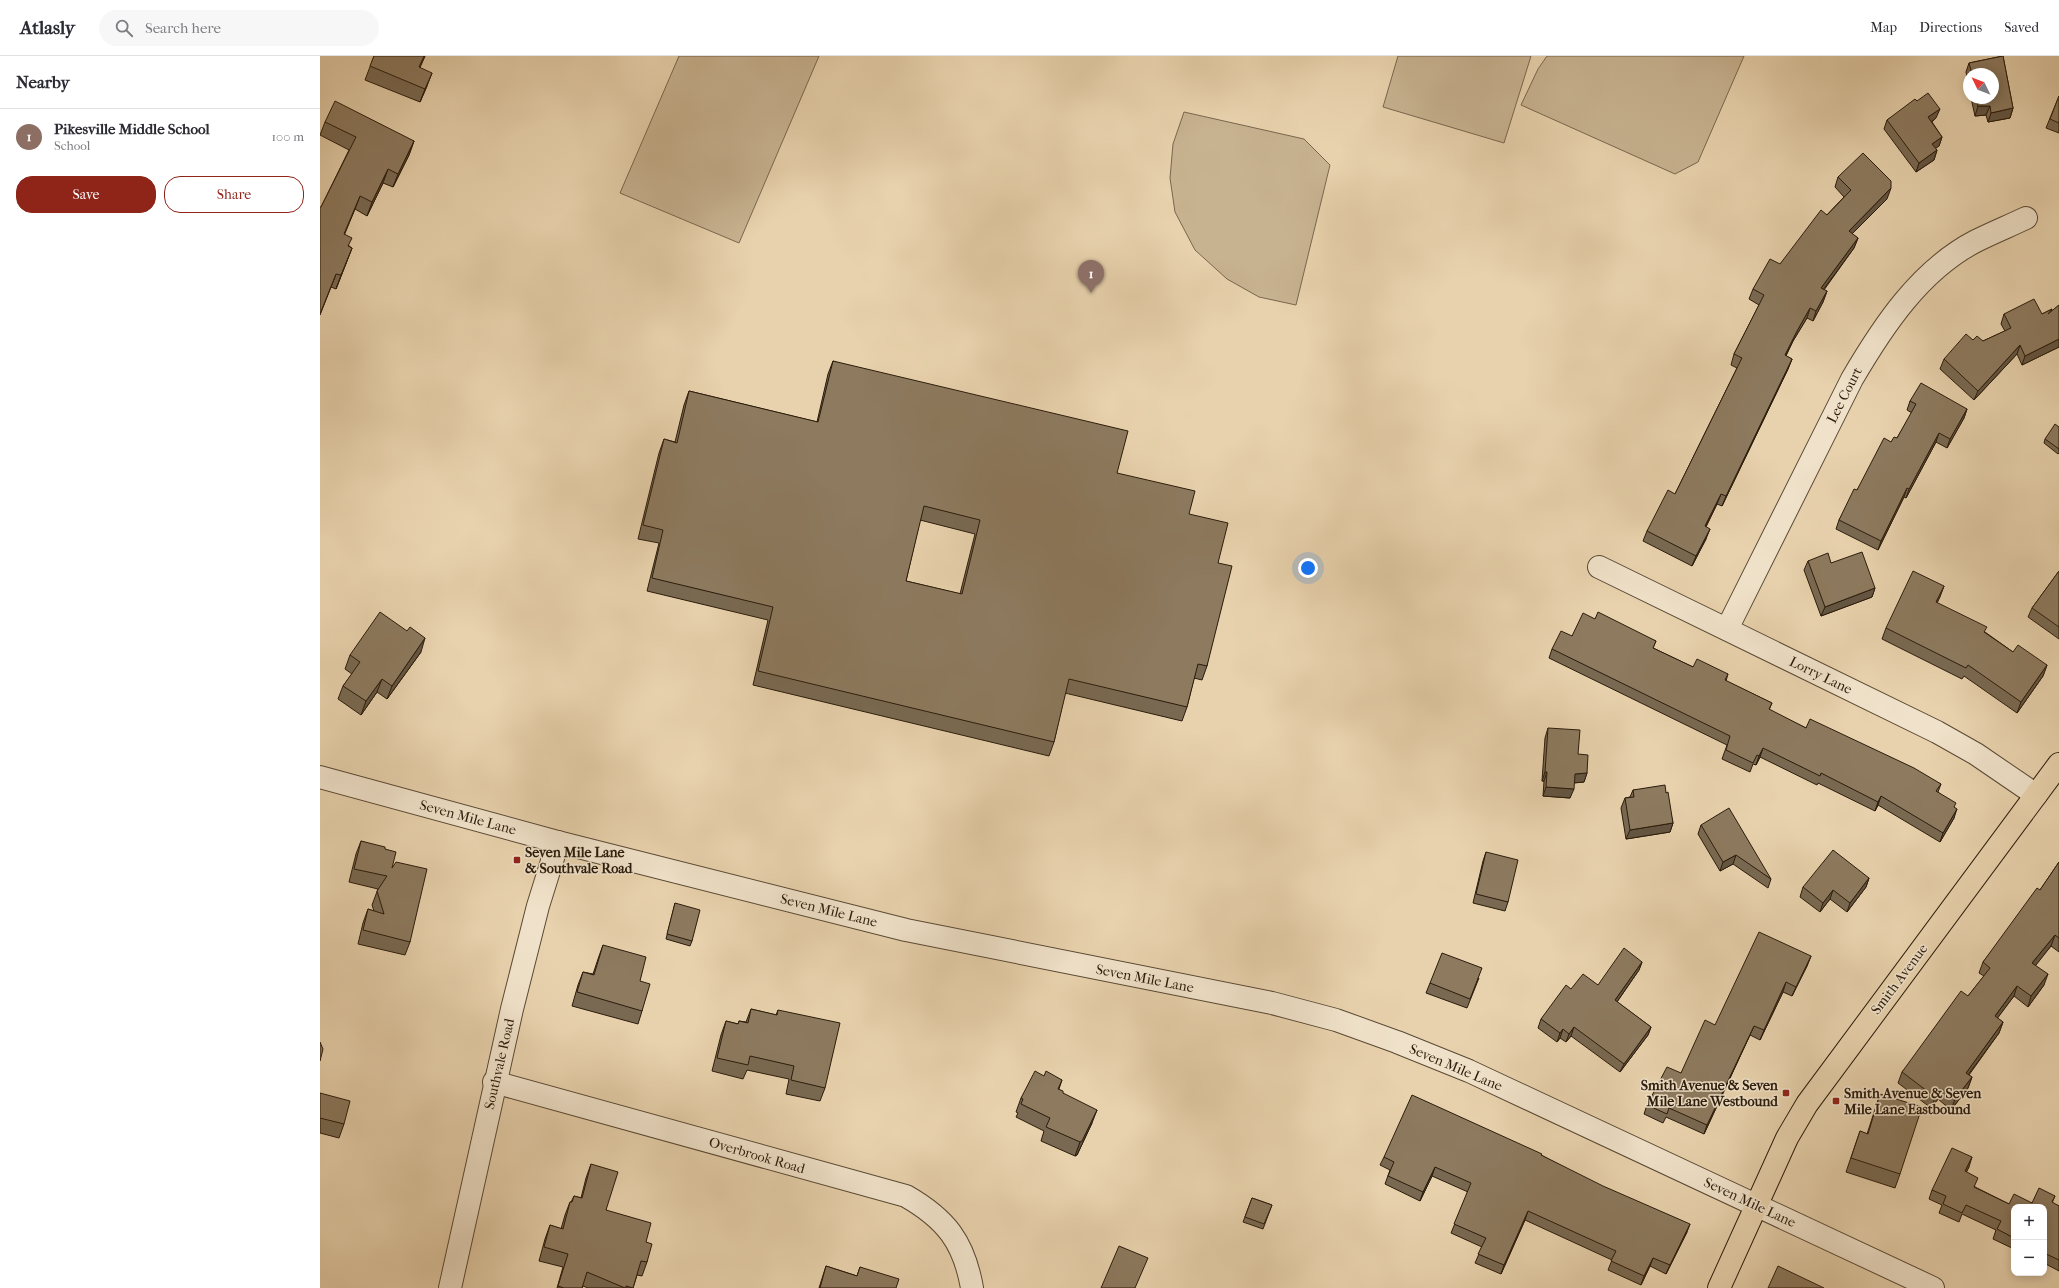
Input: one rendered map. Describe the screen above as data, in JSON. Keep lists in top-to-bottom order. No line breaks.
{"streets":{"main road":["Smith Avenue"],"street":["Lee Court","Lorry Lane","Seven Mile Lane","Southvale Road","Overbrook Road"]},"crossings":[["Lee Court","Lorry Lane"],["Lorry Lane","Smith Avenue"],["Seven Mile Lane","Smith Avenue"],["Seven Mile Lane","Southvale Road"],["Southvale Road","Overbrook Road"]],"places":{"transit":["Seven Mile Lane & Southvale Road","Smith Avenue & Seven Mile Lane Westbound","Smith Avenue & Seven Mile Lane Eastbound"]},"north":"top left","page":{"header":"Atlasly","search":"Search here","nav":["Map","Directions","Saved"],"heading":"Nearby","list":[{"mark":"1","name":"Pikesville Middle School","note":"School","value":"100 m"}],"buttons":["Save","Share"],"pins":"1","map_buttons":["+","−"]}}
